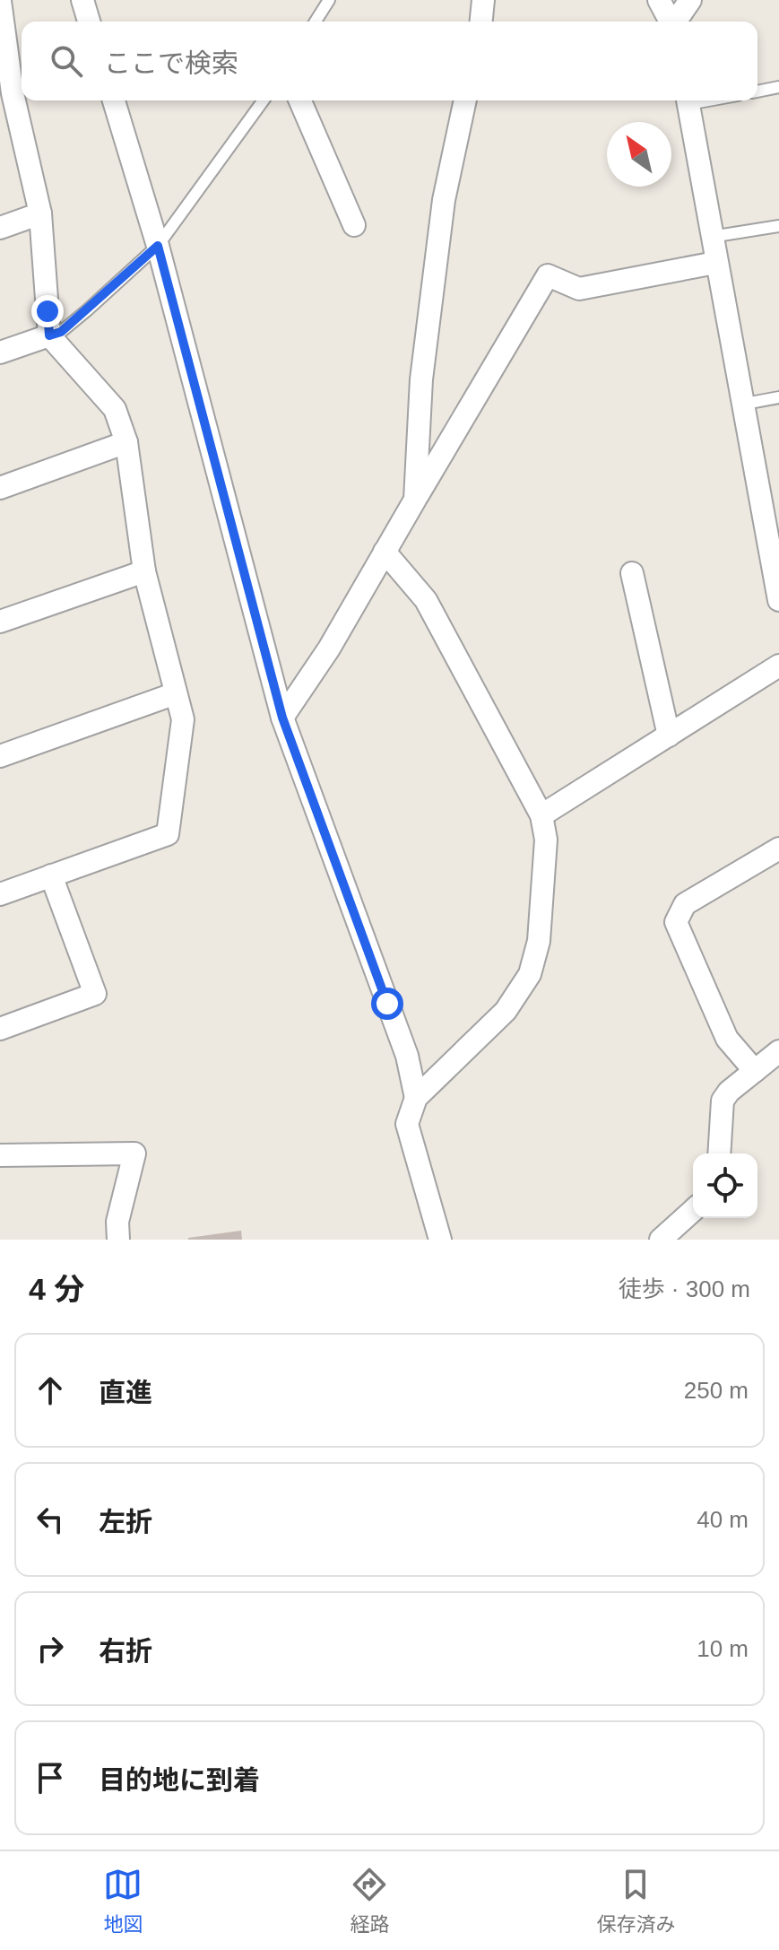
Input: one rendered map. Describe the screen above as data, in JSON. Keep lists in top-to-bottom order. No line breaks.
{"north":"top left","page":{"search":"ここで検索","heading":["4 分","徒歩 · 300 m"],"list":[["直進","250 m"],["左折","40 m"],["右折","10 m"],"目的地に到着"],"nav":["地図","経路","保存済み"]}}
